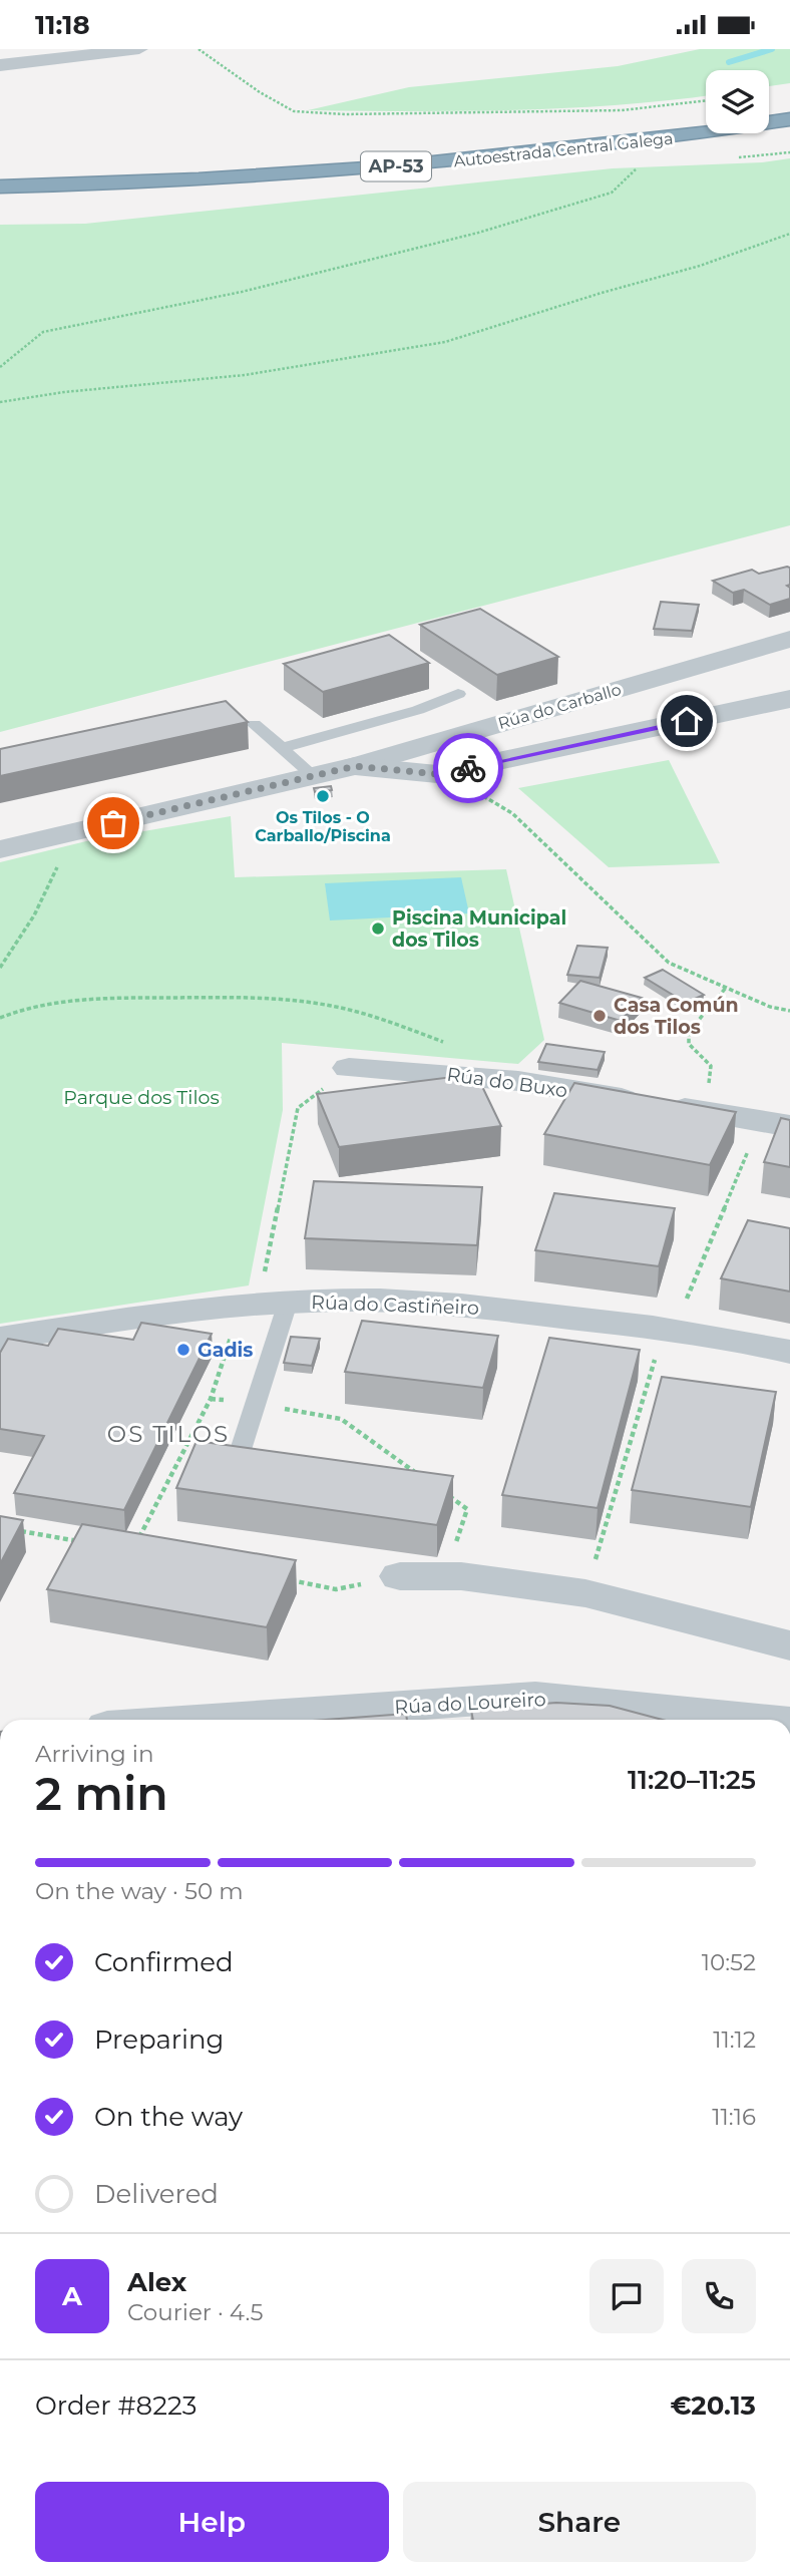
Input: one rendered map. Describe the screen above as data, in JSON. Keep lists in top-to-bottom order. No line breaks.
{"streets":{"highway":["Autoestrada Central Galega","AP-53"],"street":["Rúa do Carballo","Rúa do Buxo","Rúa do Castiñeiro","Rúa do Loureiro"]},"districts":["OS TILOS"],"parks":["Parque dos Tilos"],"places":["Os Tilos - O Carballo/Piscina","Piscina Municipal dos Tilos","Casa Común dos Tilos","Gadis"],"page":{"status":"11:18","heading":["2 min","Arriving in","11:20–11:25"],"panel":["Alex","Courier · 4.5","Order #8223","€20.13"],"bar":"On the way · 50 m","list":[["Confirmed","10:52"],["Preparing","11:12"],["On the way","11:16"],"Delivered"],"round":"A","buttons":["Help","Share"]}}
